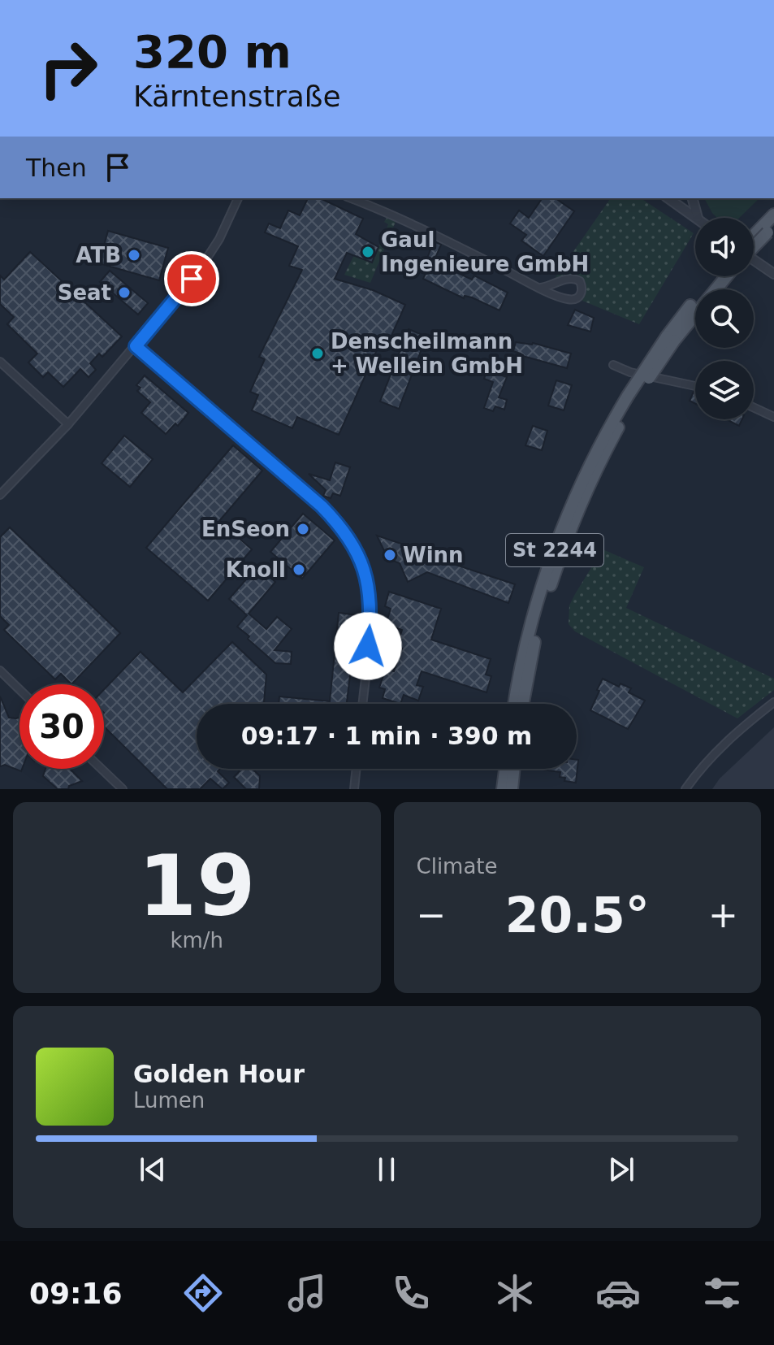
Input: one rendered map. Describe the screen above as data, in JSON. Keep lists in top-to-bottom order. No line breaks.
{"streets":{"main road":["St 2244"]},"places":["Gaul Ingenieure GmbH","ATB","Seat","Denscheilmann + Wellein GmbH","EnSeon","Winn","Knoll"],"page":{"turn":["320 m","Kärntenstraße"],"then":"Then","limit":"30","trip":"09:17 · 1 min · 390 m","tile":[["19","km/h"],"Climate"],"heat":["−","20.5°","+"],"song":["Golden Hour","Lumen"],"tabs":"09:16"}}
